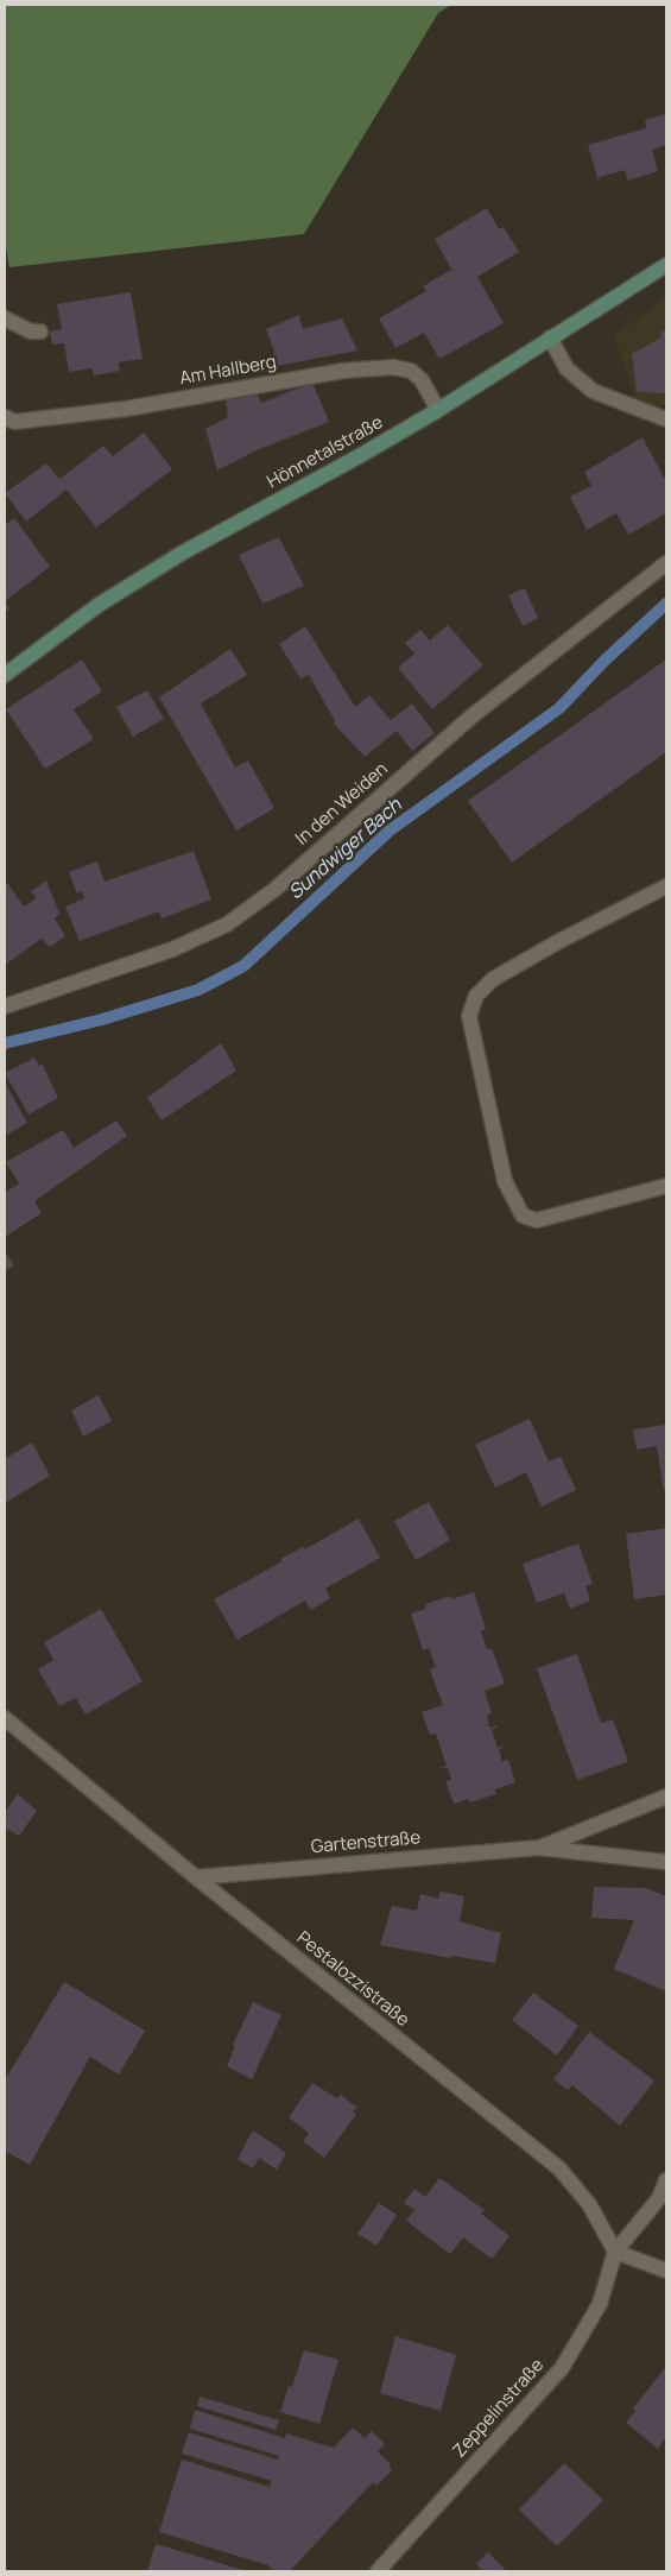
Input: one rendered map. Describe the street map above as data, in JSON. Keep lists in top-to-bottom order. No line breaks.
{"streets":{"main road":["Hönnetalstraße"],"street":["Am Hallberg","In den Weiden","Gartenstraße","Pestalozzistraße","Zeppelinstraße"]},"crossings":[["Am Hallberg","Hönnetalstraße"],["Gartenstraße","Pestalozzistraße"],["Pestalozzistraße","Zeppelinstraße"]],"water":["Sundwiger Bach"]}
